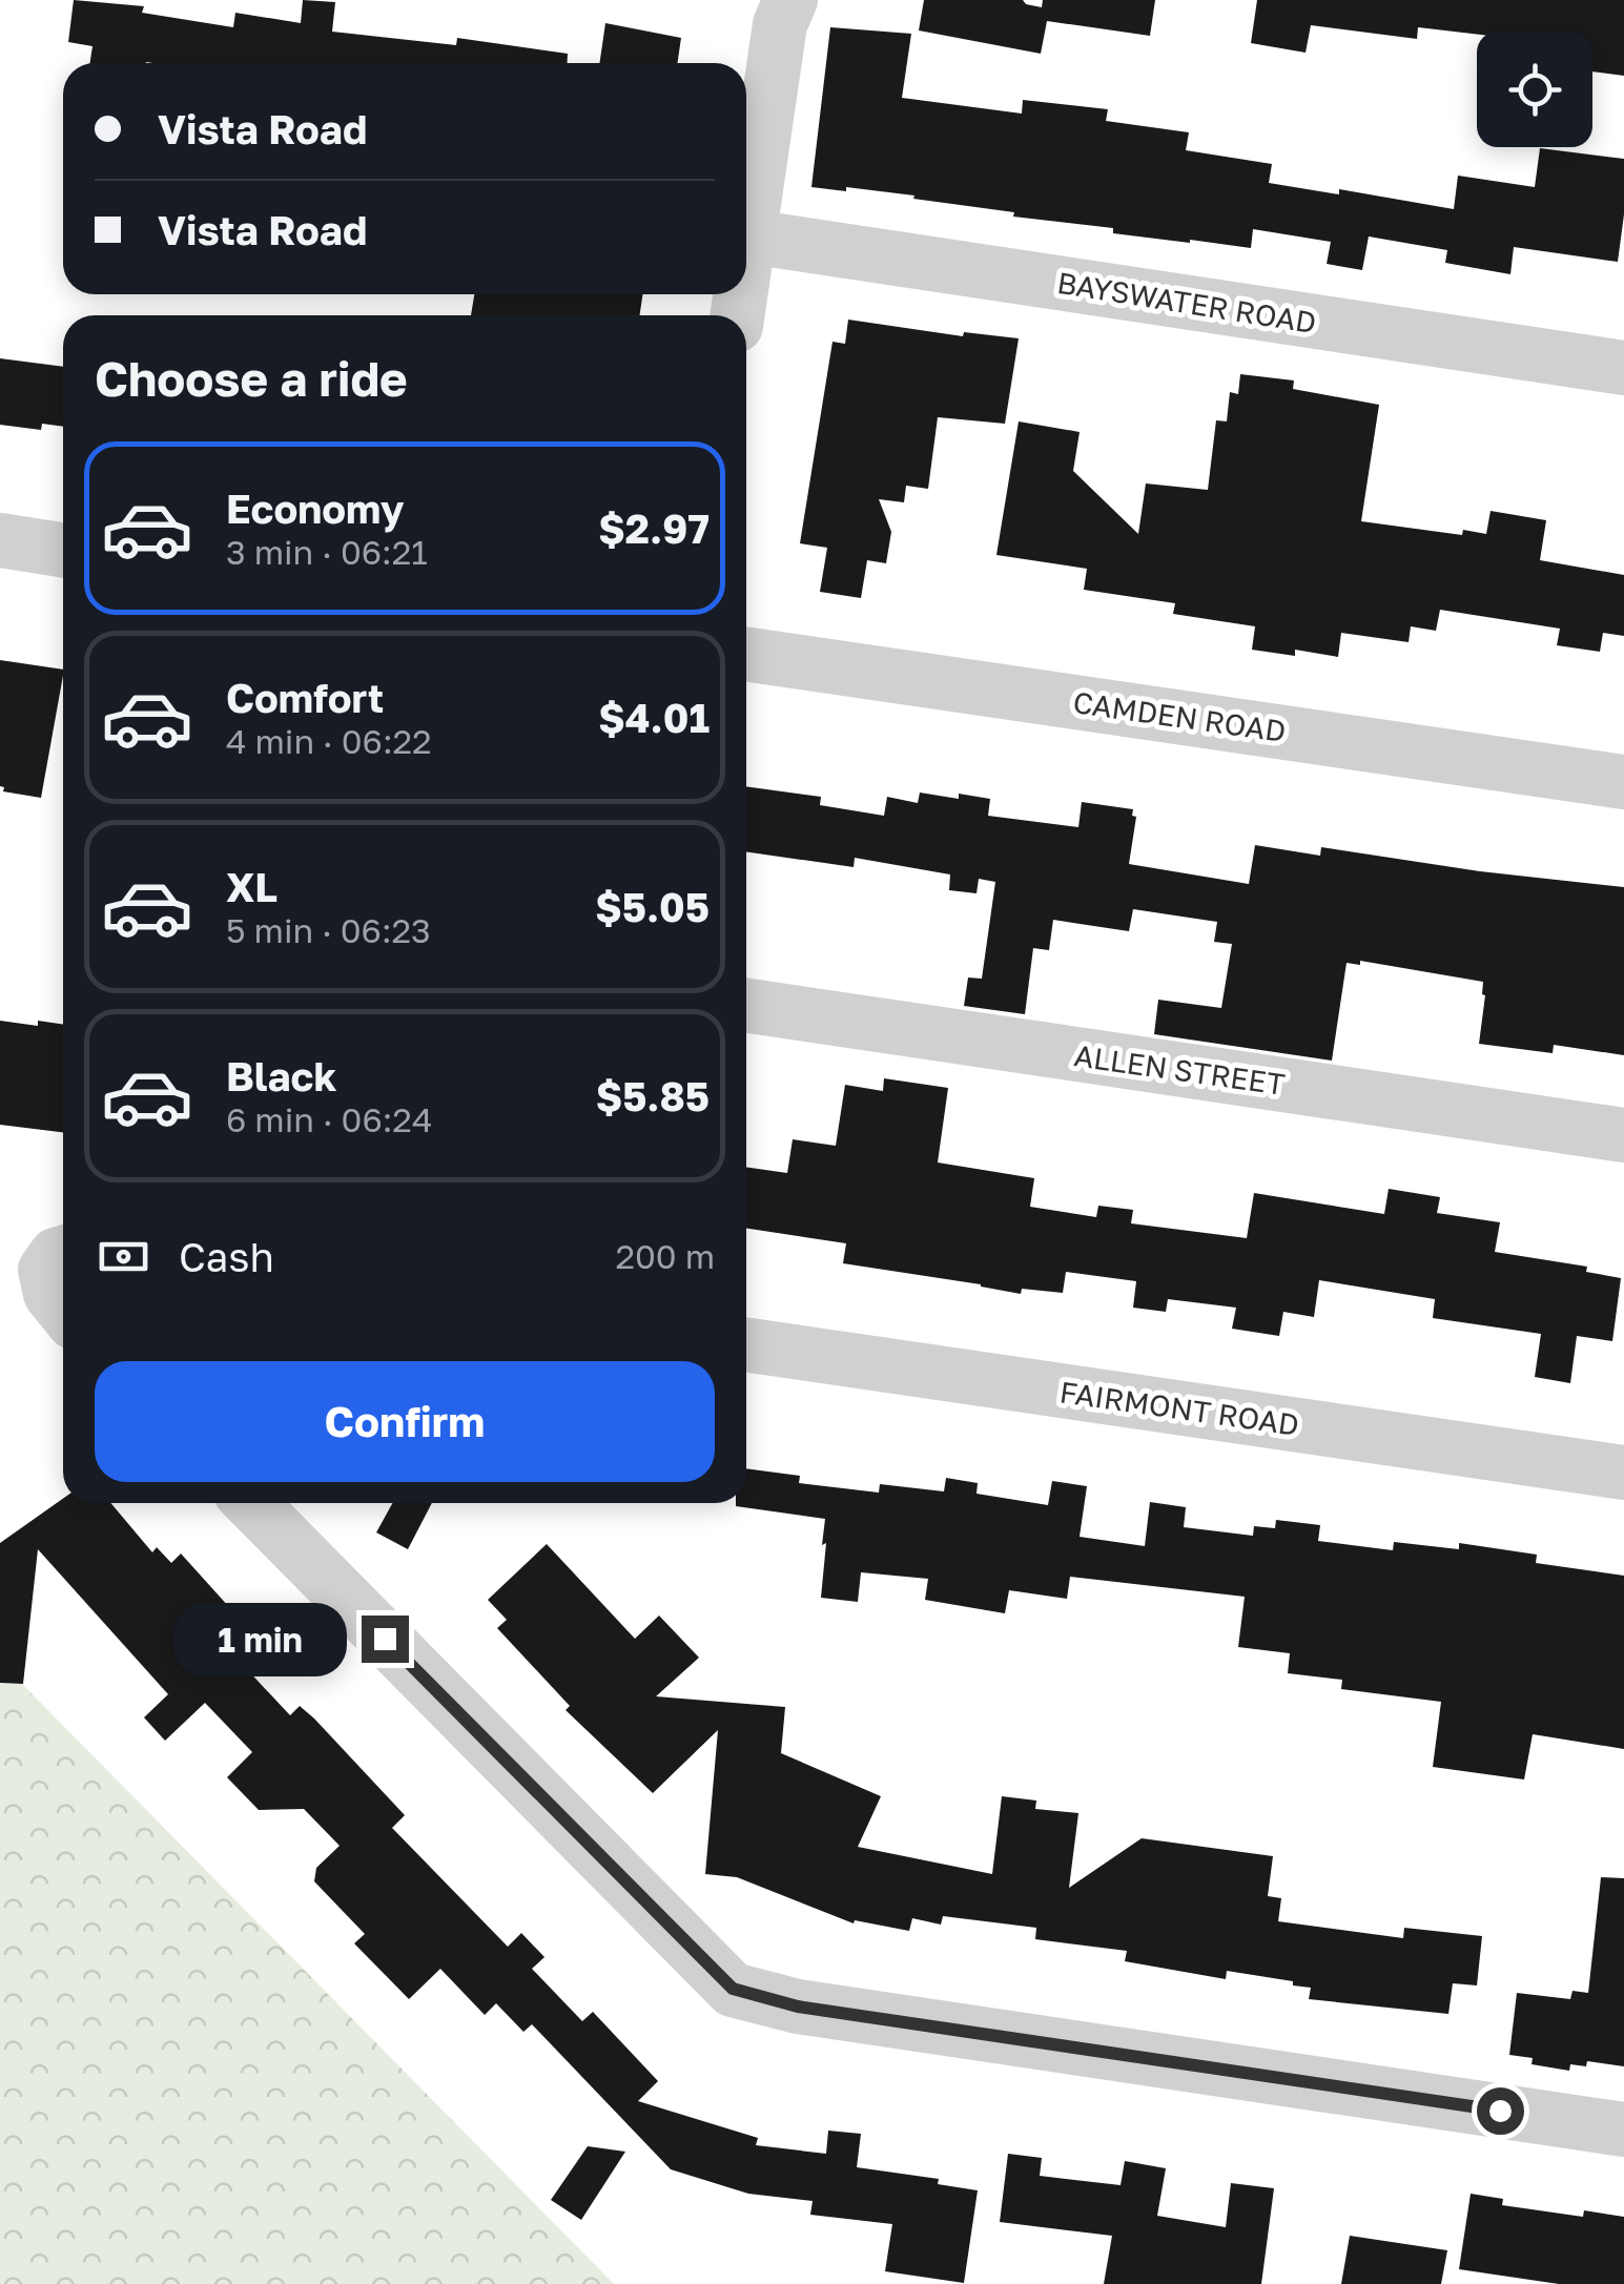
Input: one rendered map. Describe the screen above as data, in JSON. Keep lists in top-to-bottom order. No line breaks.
{"streets":{"street":["BAYSWATER ROAD","CAMDEN ROAD","ALLEN STREET","FAIRMONT ROAD"]},"page":{"banner":["Vista Road","Vista Road"],"heading":"Choose a ride","list":[{"name":"Economy","note":"3 min · 06:21","value":"$2.97"},{"name":"Comfort","note":"4 min · 06:22","value":"$4.01"},{"name":"XL","note":"5 min · 06:23","value":"$5.05"},{"name":"Black","note":"6 min · 06:24","value":"$5.85"}],"pay":["Cash","200 m"],"buttons":"Confirm","bubble":"1 min"}}
